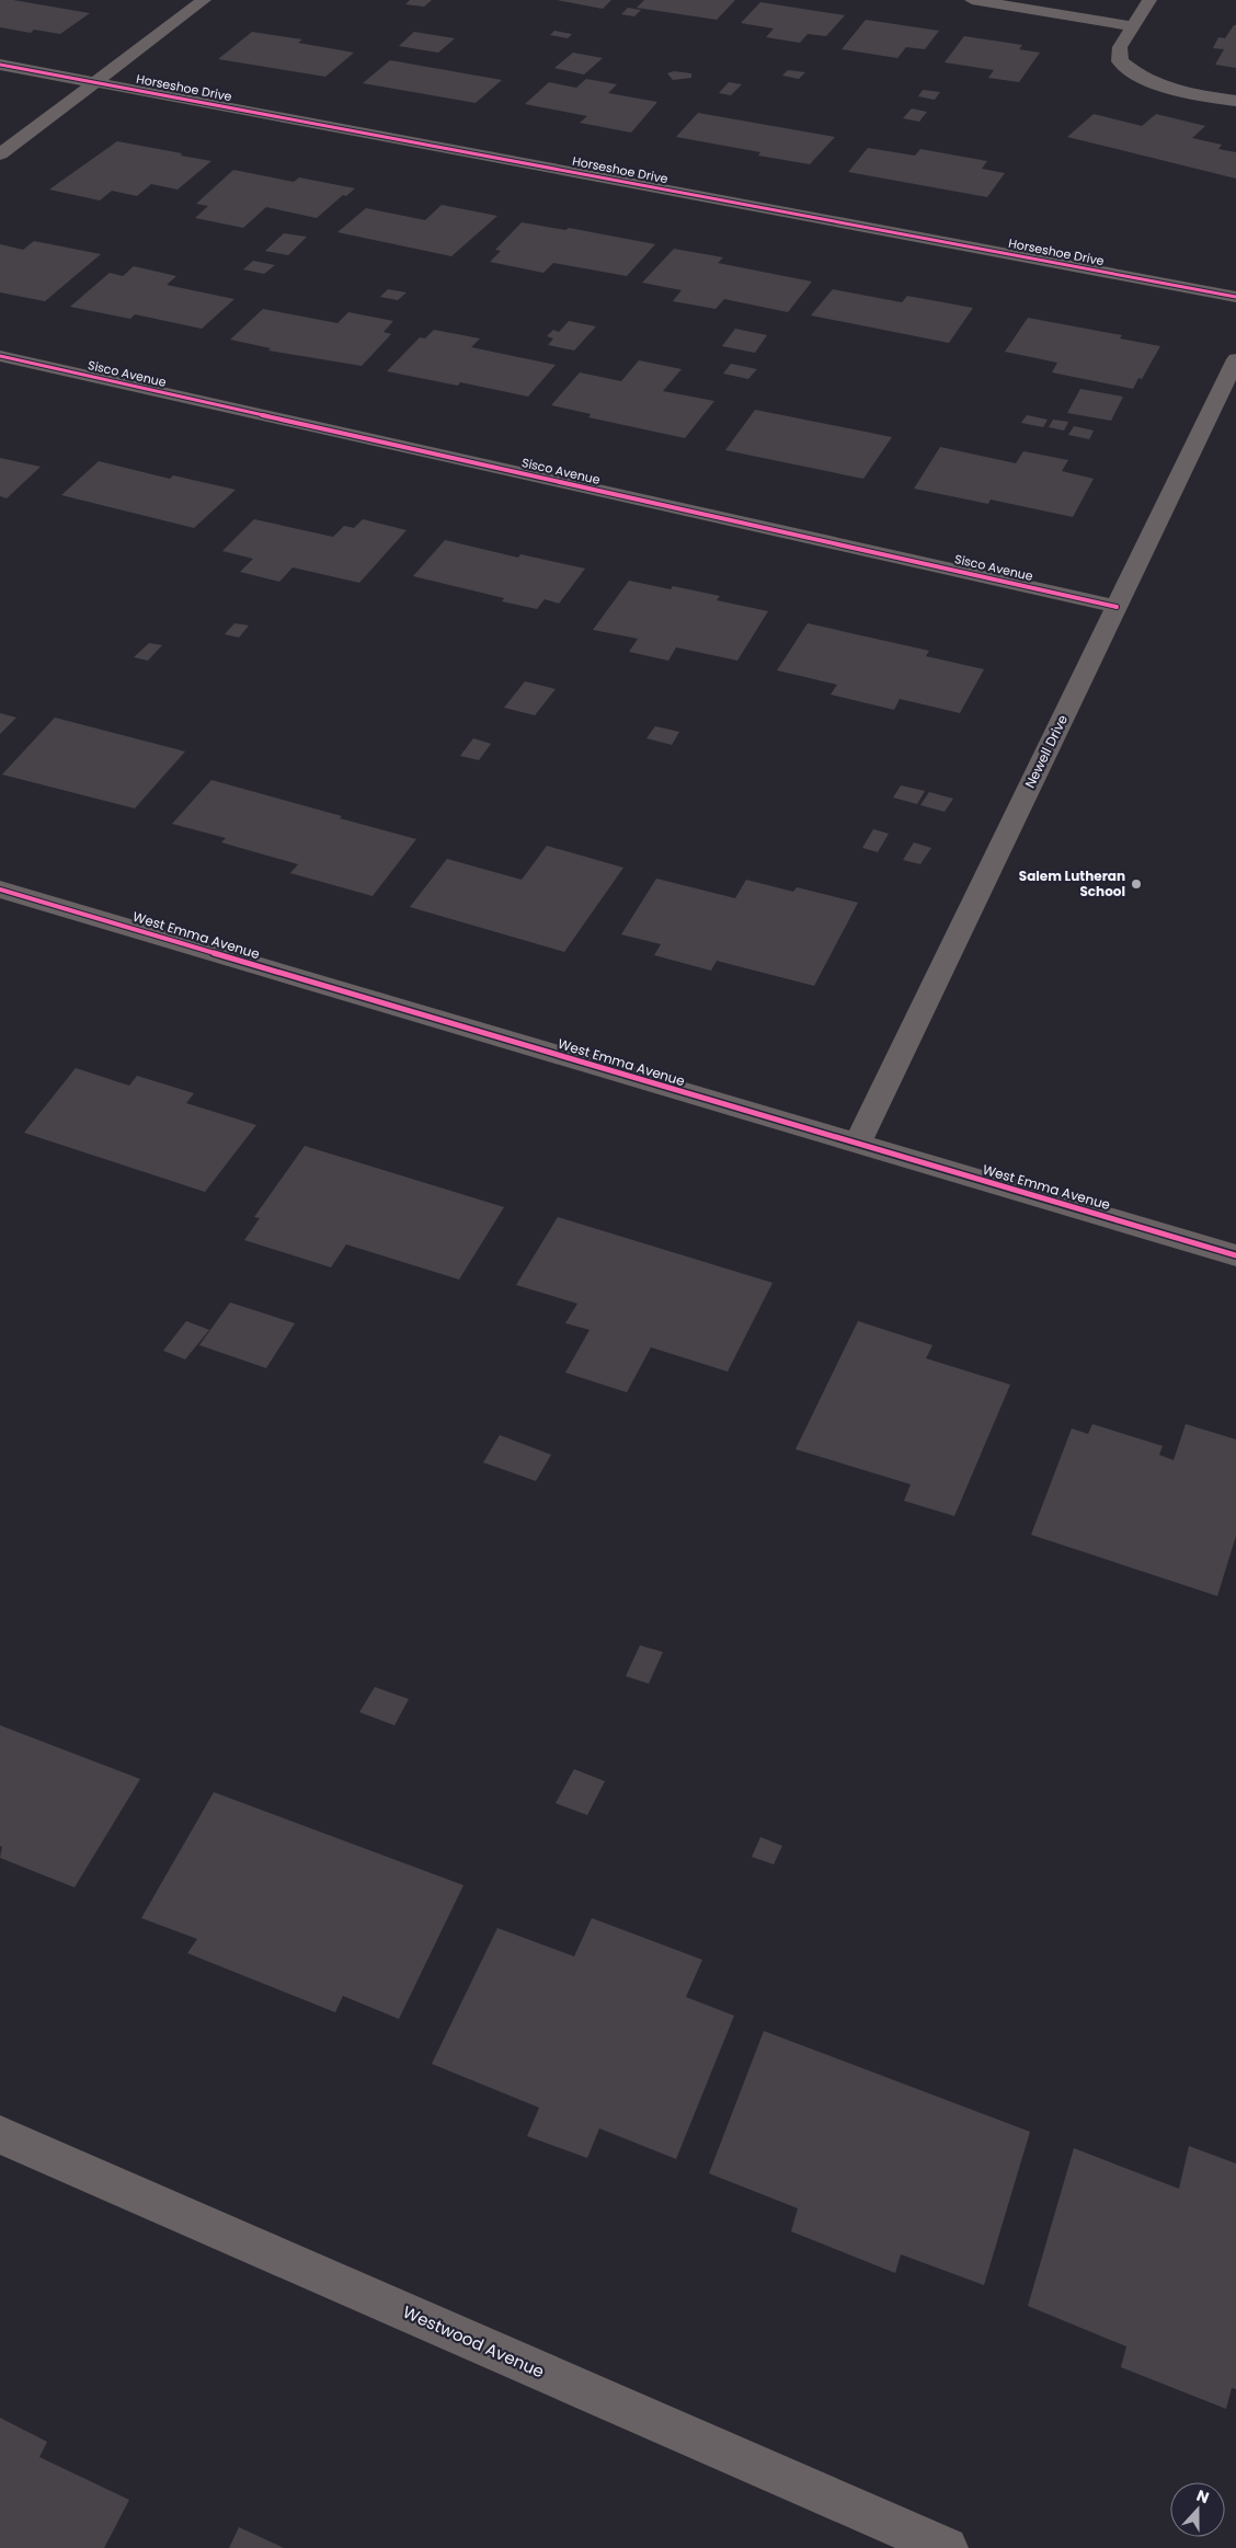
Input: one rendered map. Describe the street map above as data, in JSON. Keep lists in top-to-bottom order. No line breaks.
{"streets":{"street":["Horseshoe Drive","Sisco Avenue","Newell Drive","West Emma Avenue","Westwood Avenue"]},"crossings":[["Sisco Avenue","Newell Drive"],["Newell Drive","West Emma Avenue"]],"places":["Salem Lutheran School"],"north":"top"}
